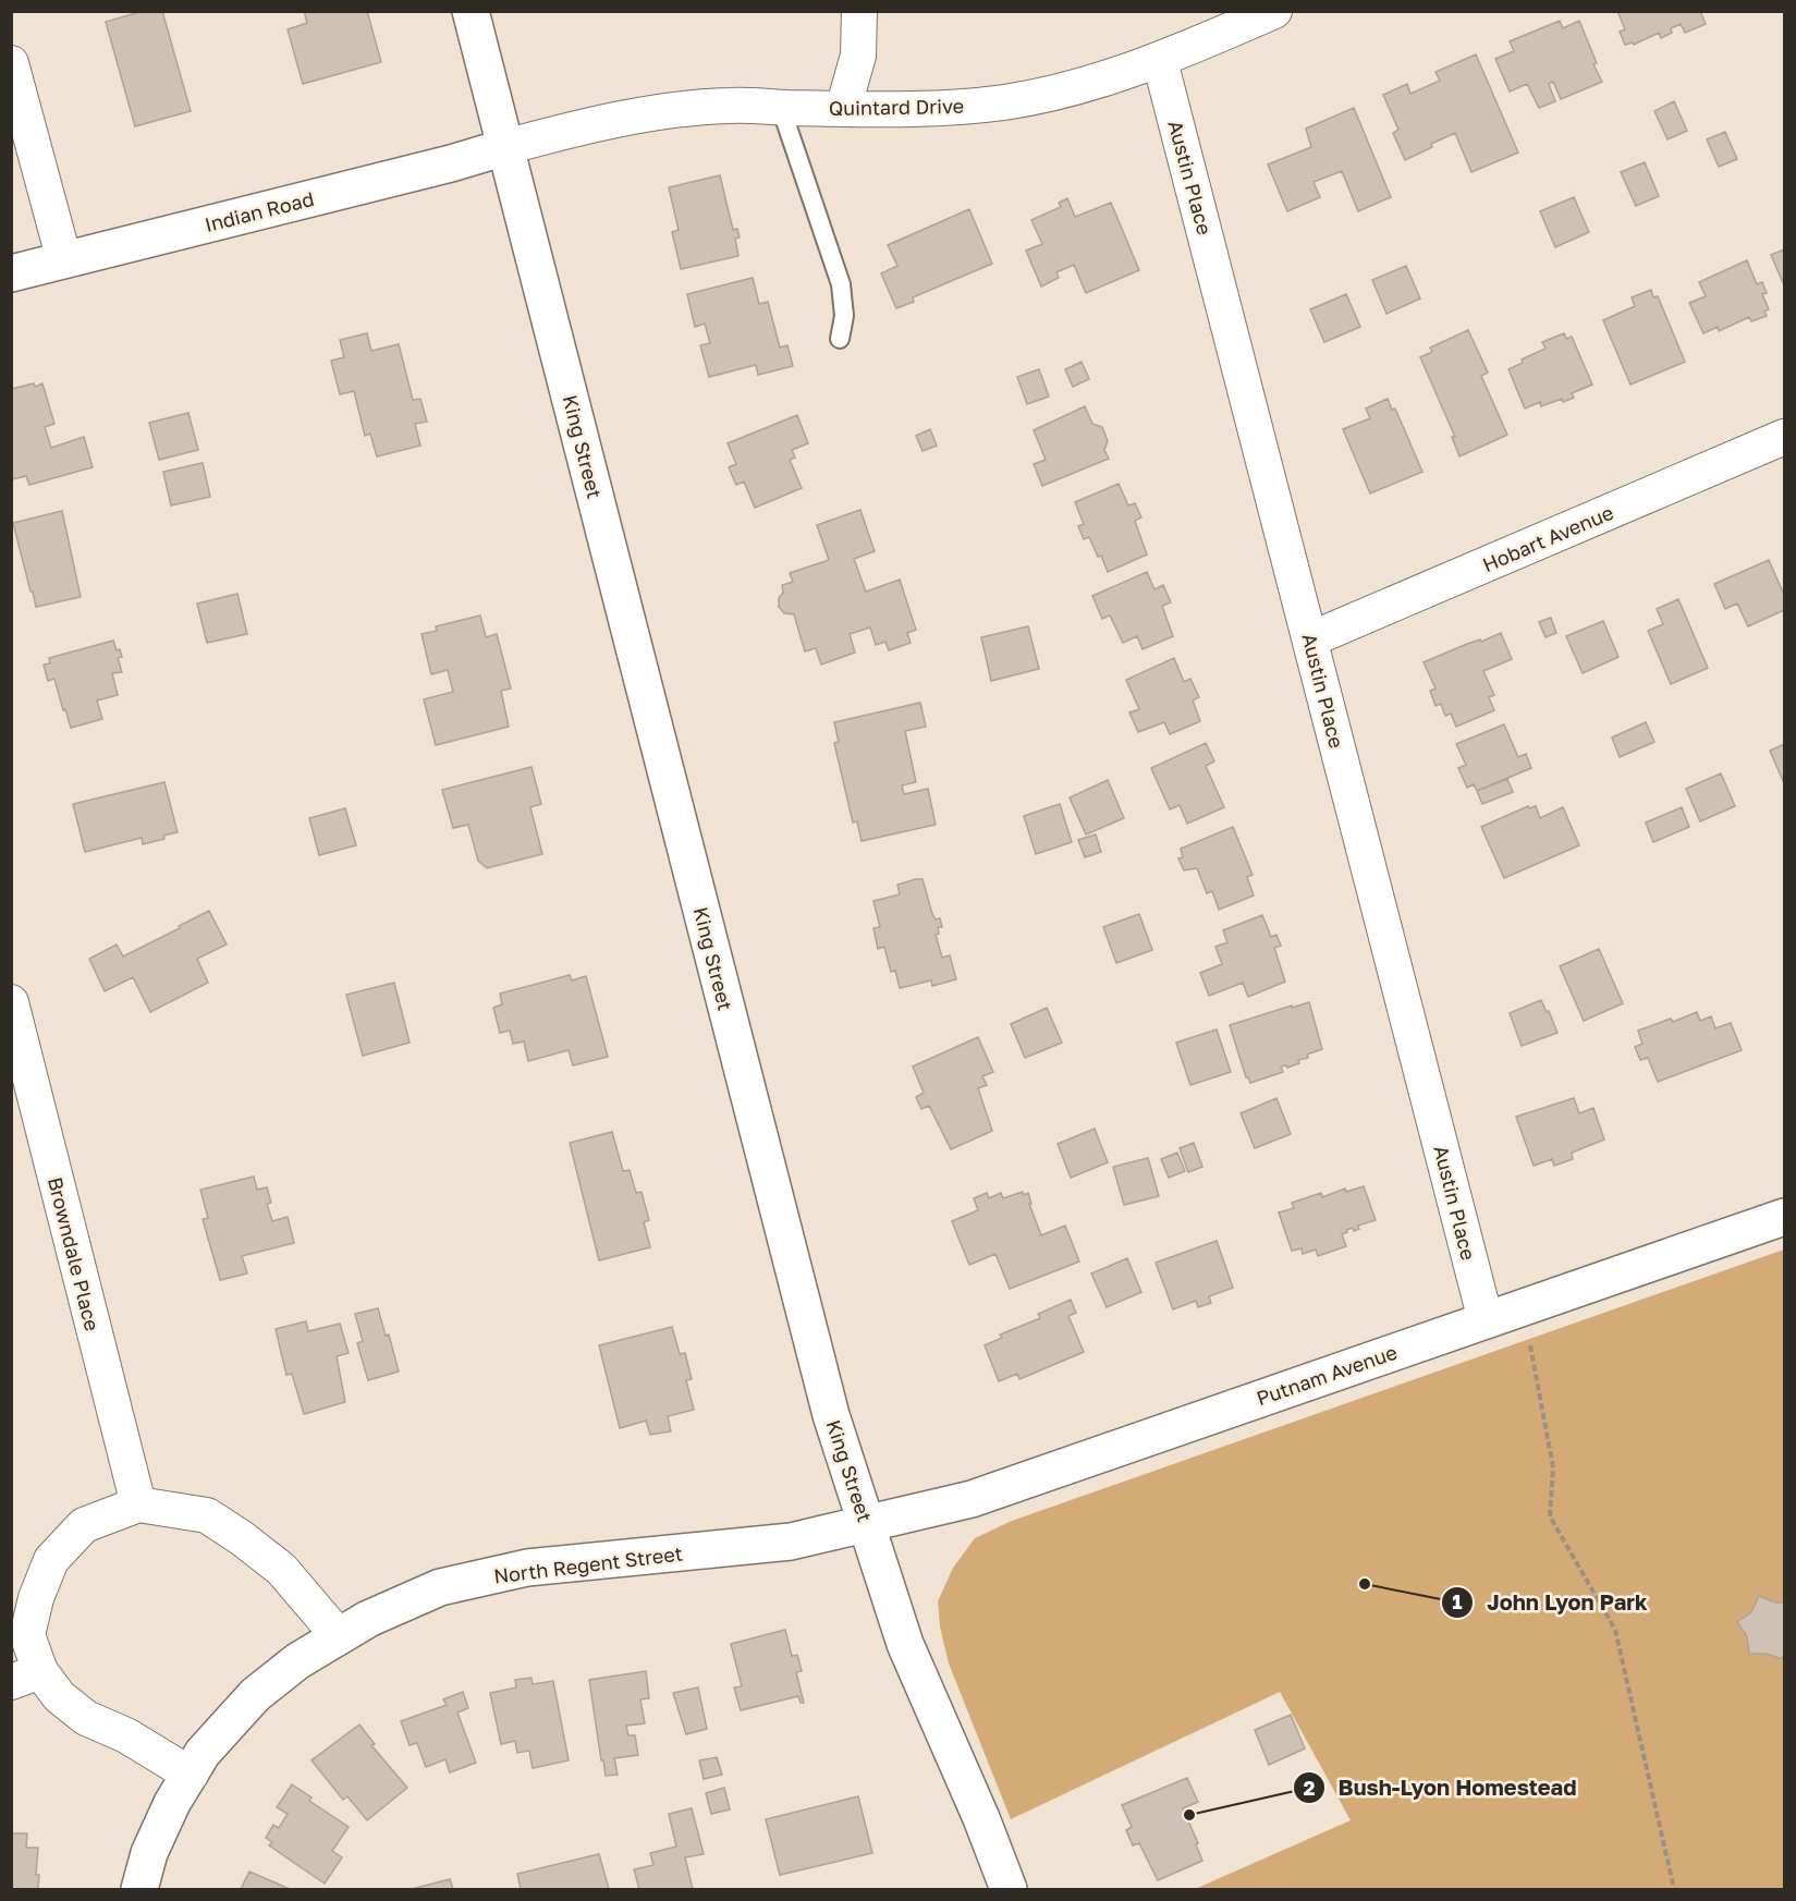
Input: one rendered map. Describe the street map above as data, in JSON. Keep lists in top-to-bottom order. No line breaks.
{"streets":{"street":["Quintard Drive","Austin Place","Indian Road","King Street","Hobart Avenue","Browndale Place","Putnam Avenue","North Regent Street"]},"crossings":[["Quintard Drive","Austin Place"],["Quintard Drive","Indian Road"],["Quintard Drive","King Street"],["Austin Place","Hobart Avenue"],["Austin Place","Putnam Avenue"],["Indian Road","King Street"],["King Street","Putnam Avenue"],["King Street","North Regent Street"],["Putnam Avenue","North Regent Street"]],"places":["John Lyon Park","Bush-Lyon Homestead"]}
